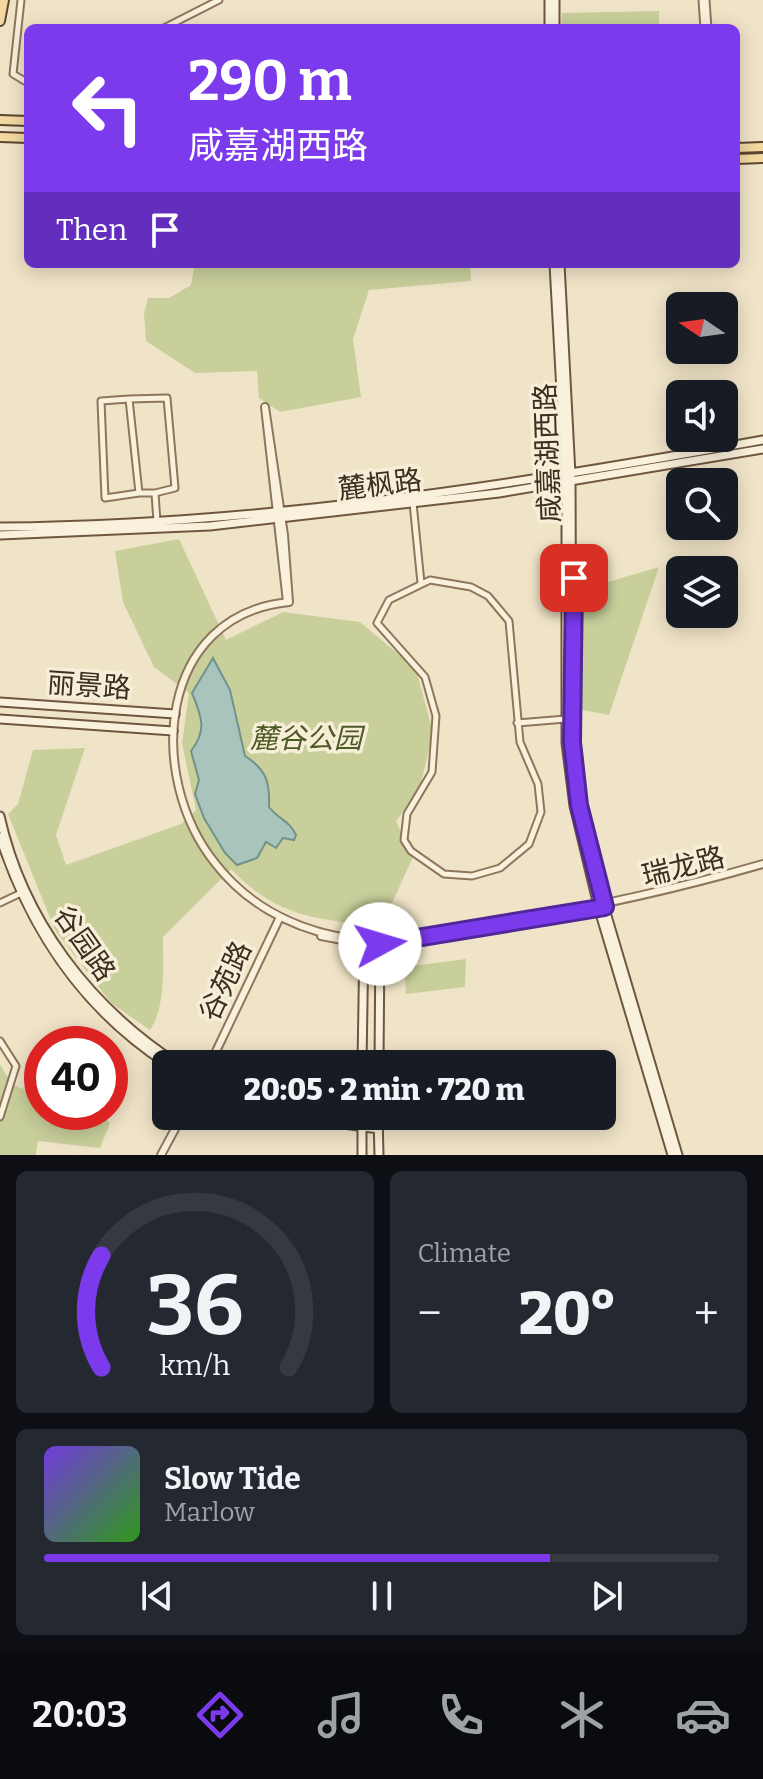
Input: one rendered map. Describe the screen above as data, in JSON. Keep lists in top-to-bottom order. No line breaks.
{"streets":{"main road":["咸嘉湖西路","麓枫路","丽景路","谷园路"],"street":["瑞龙路","谷苑路"]},"crossings":[["咸嘉湖西路","麓枫路"],["咸嘉湖西路","瑞龙路"],["麓枫路","瑞龙路"],["丽景路","瑞龙路"],["瑞龙路","谷苑路"]],"parks":["麓谷公园"],"north":"left","page":{"turn":["290 m","咸嘉湖西路"],"then":"Then","limit":"40","trip":"20:05 · 2 min · 720 m","tile":"Climate","heat":["−","20°","+"],"song":["Slow Tide","Marlow"],"tabs":"20:03","gauge":["36","km/h"]}}
